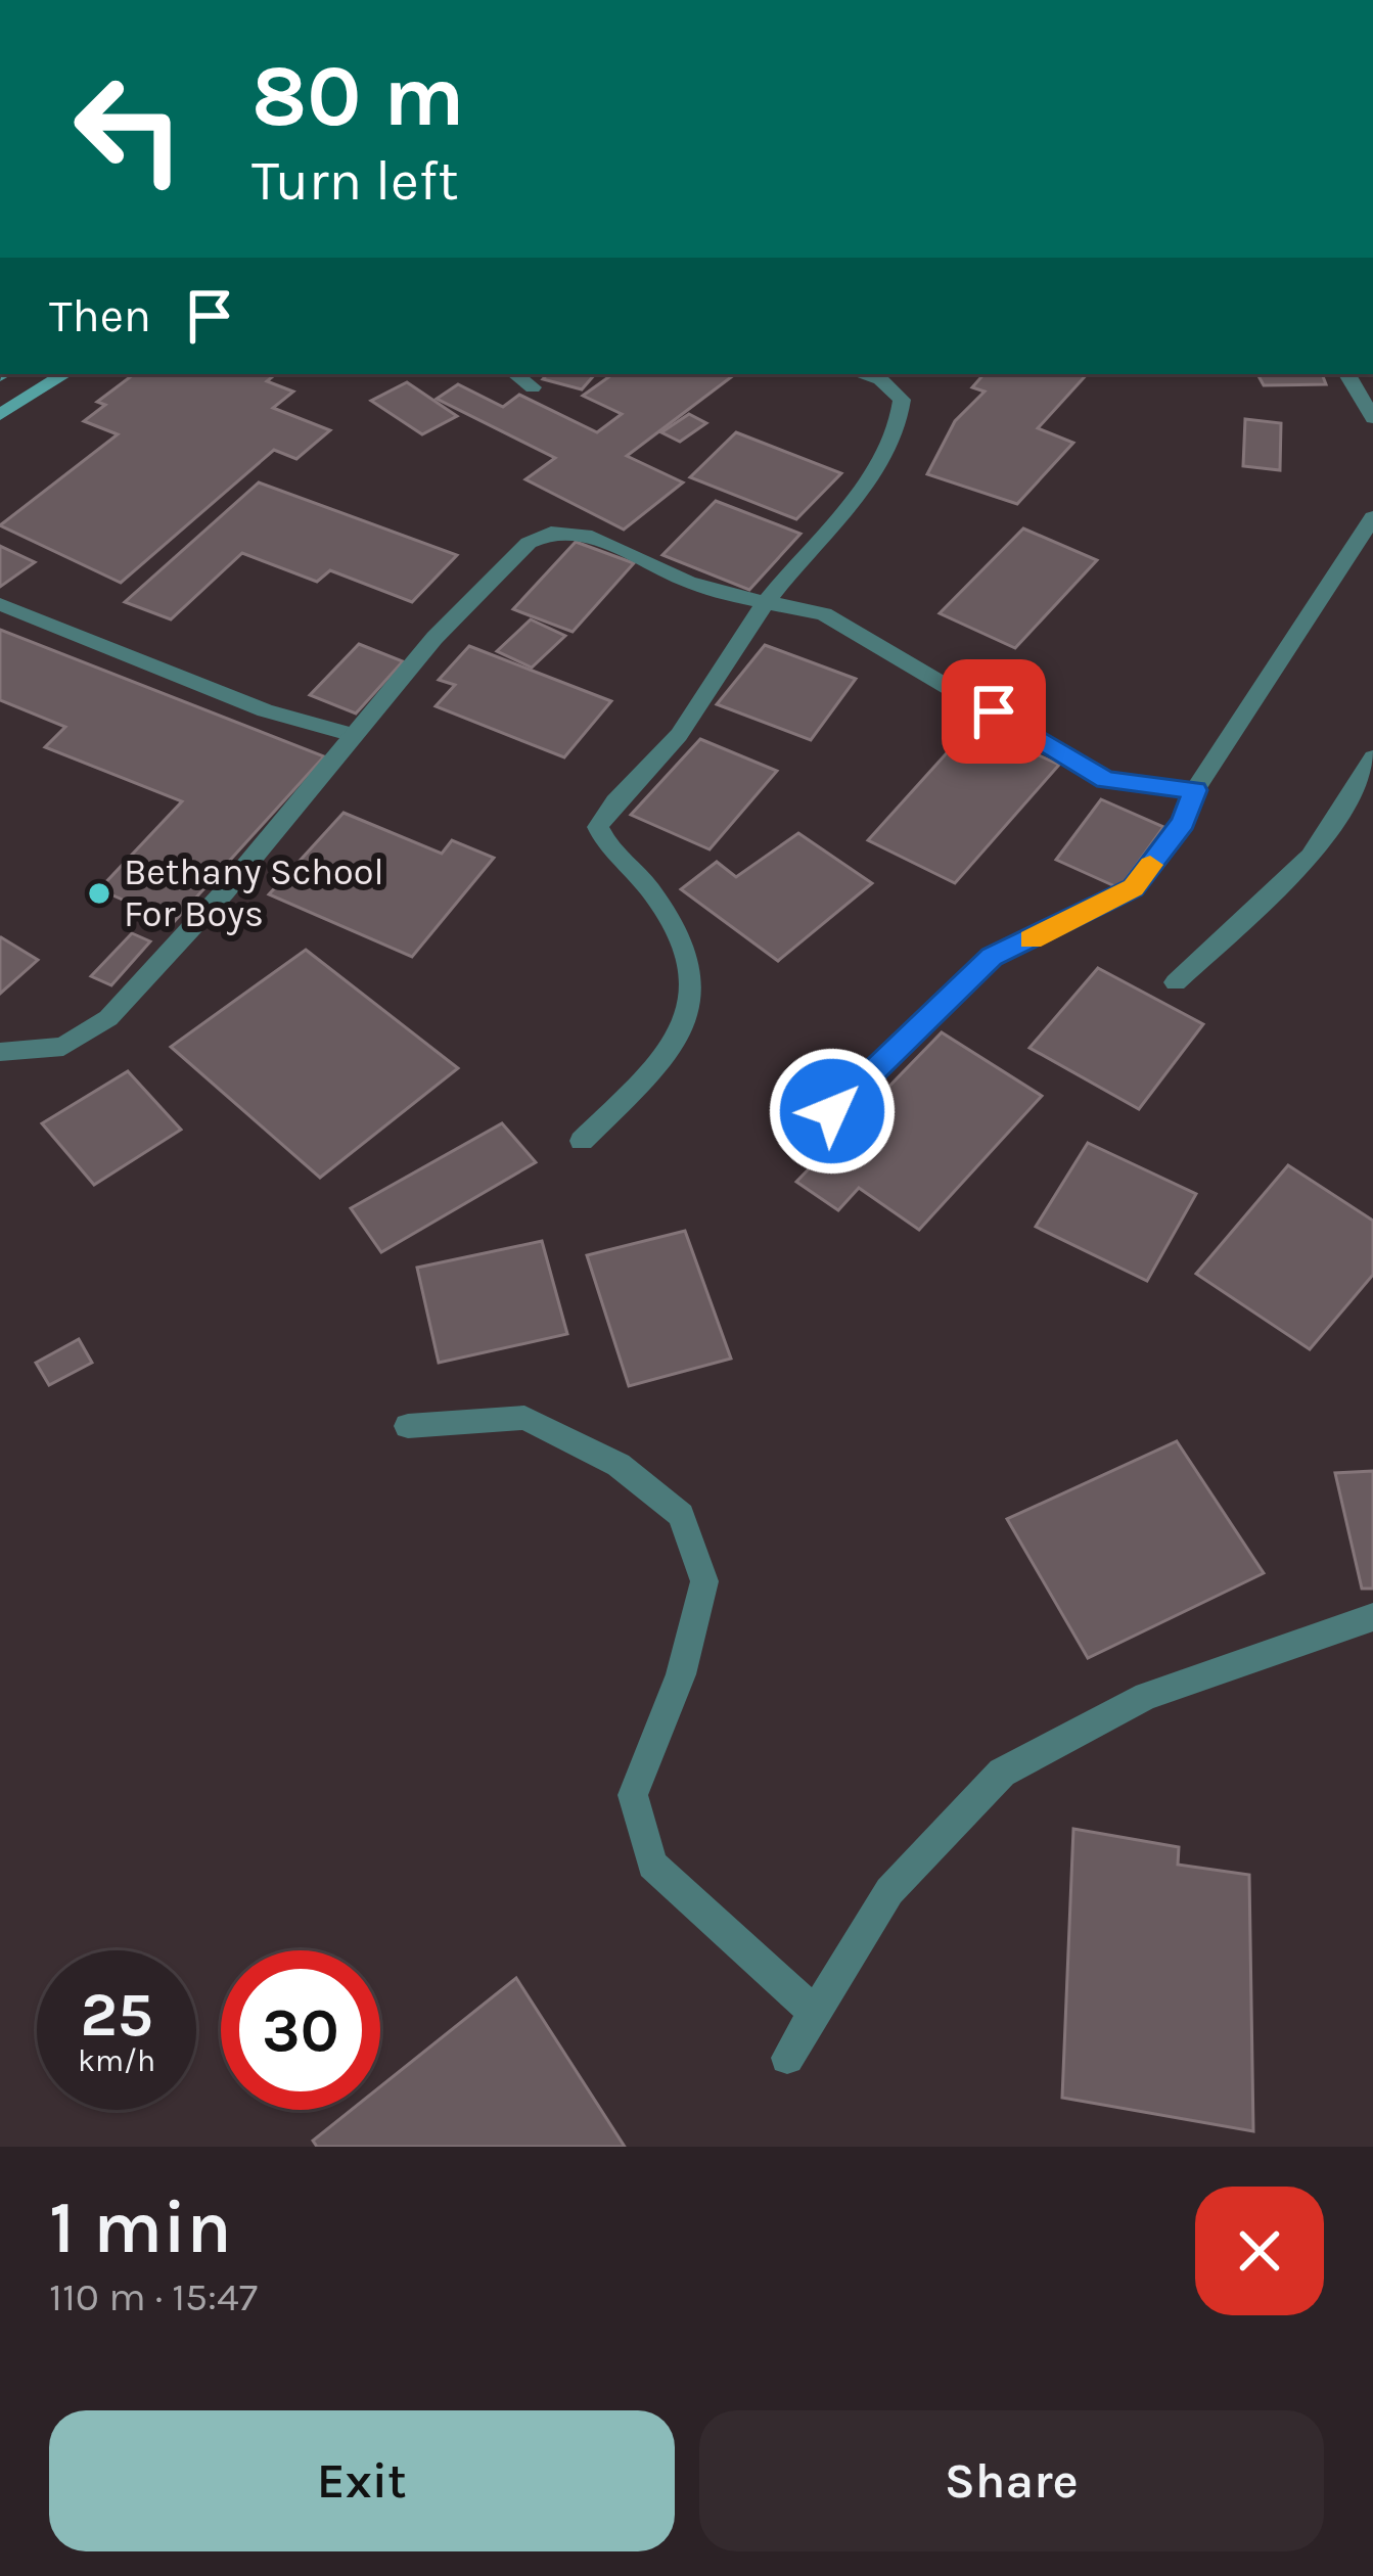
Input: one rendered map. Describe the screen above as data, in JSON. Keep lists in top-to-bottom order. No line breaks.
{"places":["Bethany School For Boys"],"page":{"turn":["80 m","Turn left"],"then":"Then","speed":"25 km/h","limit":"30","heading":["1 min","110 m · 15:47"],"buttons":["Exit","Share"]}}
